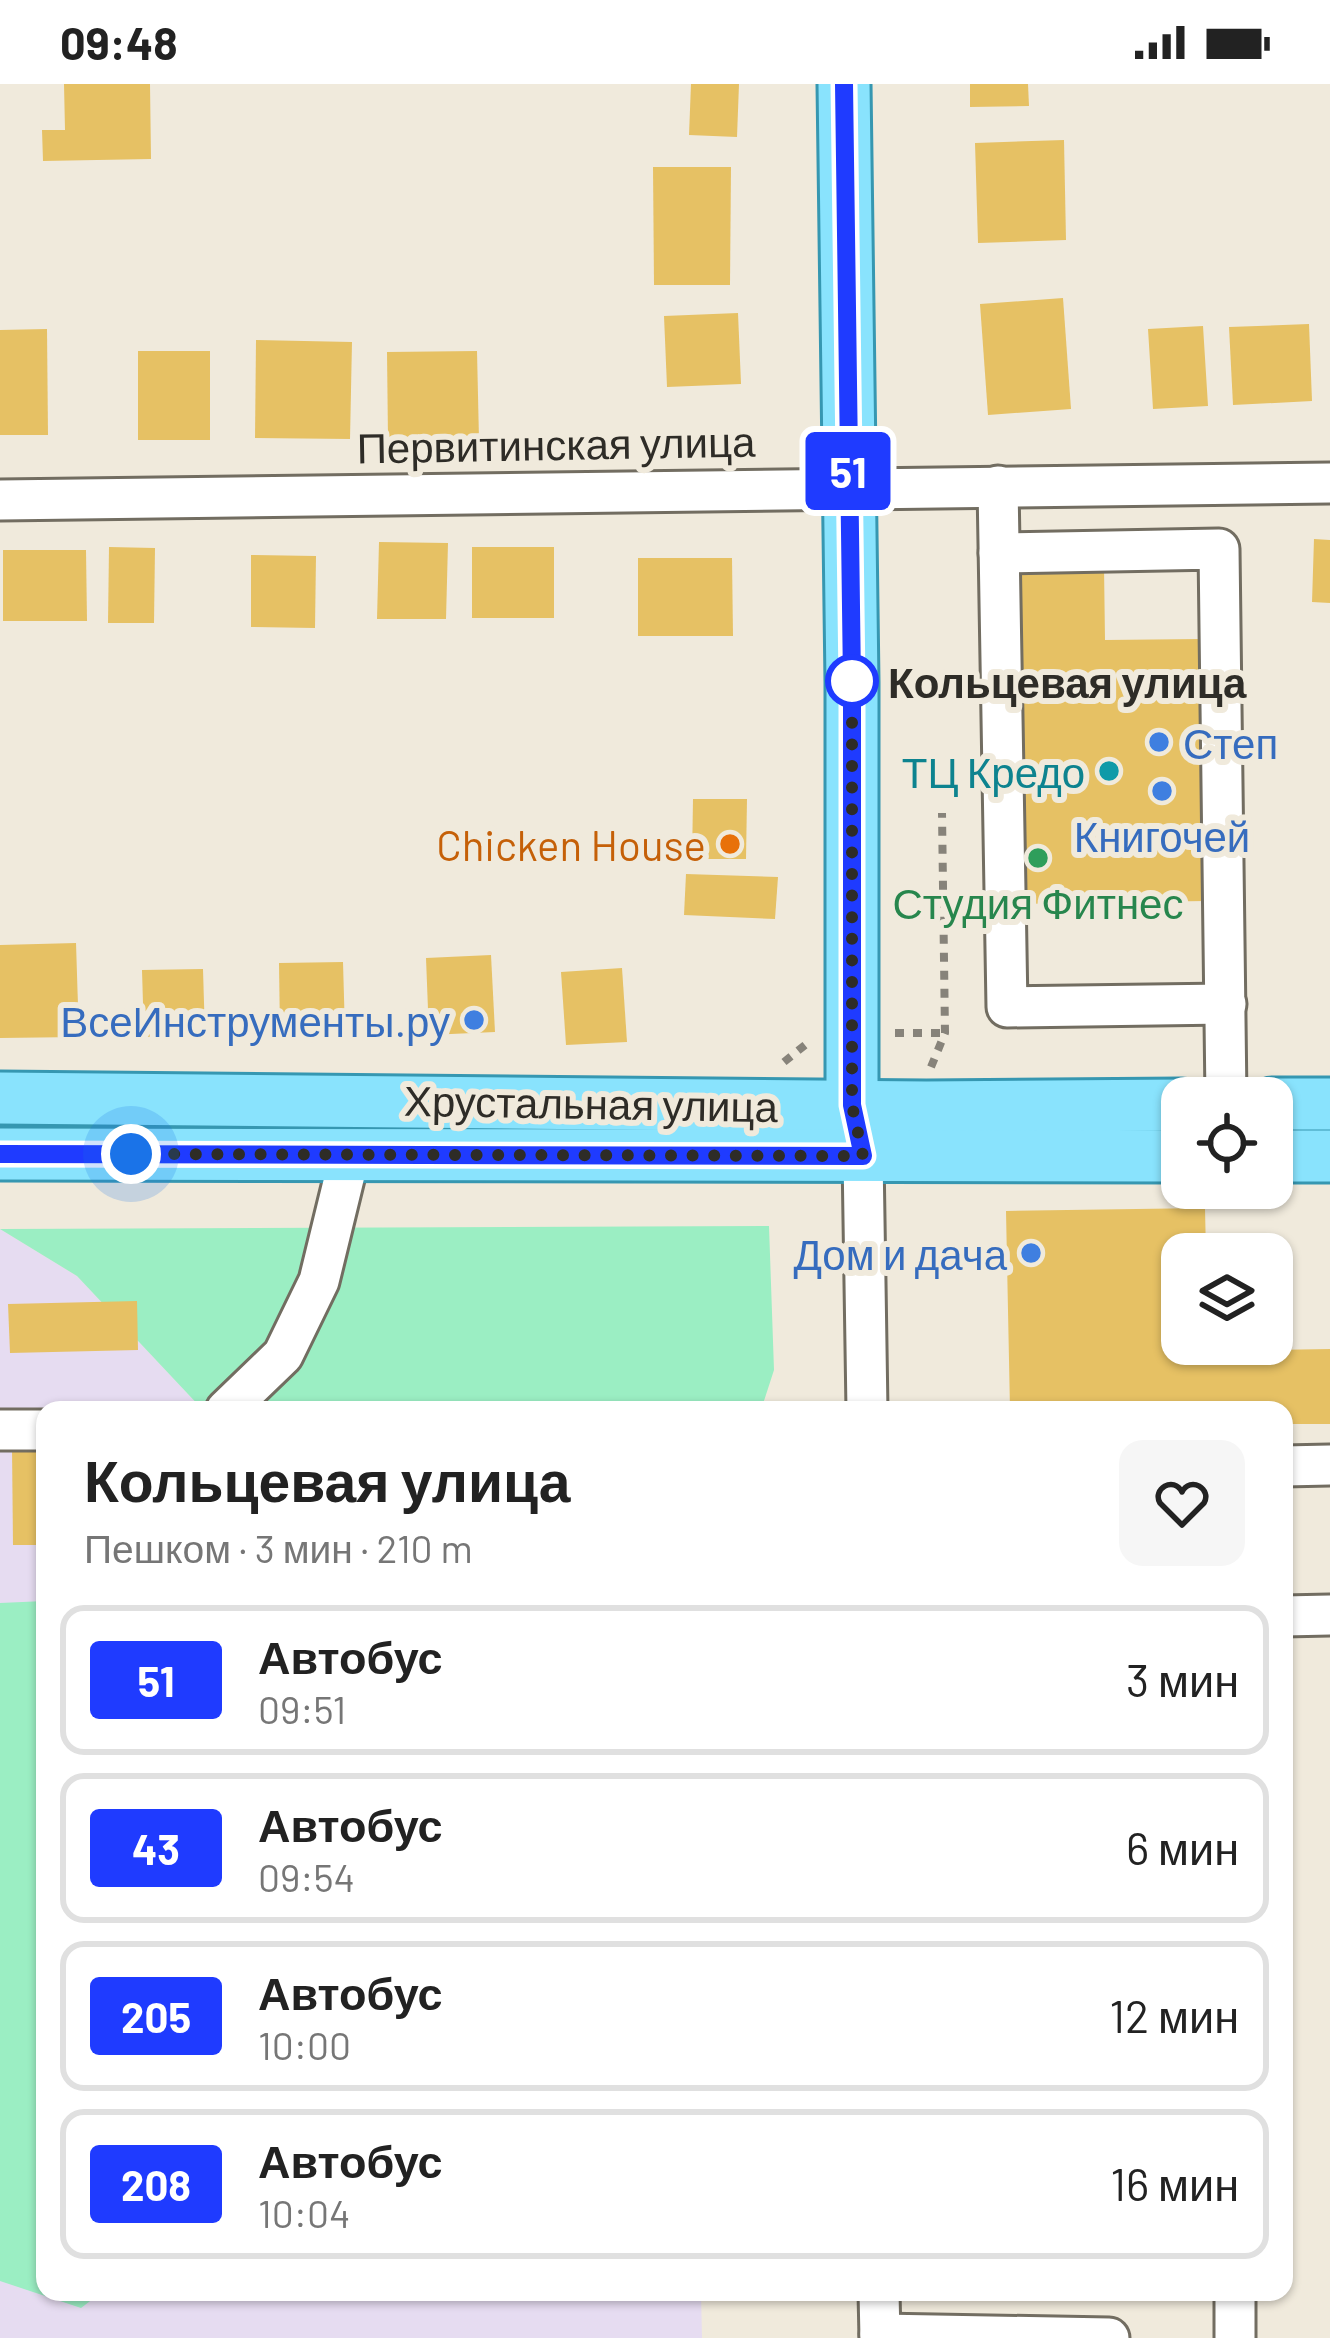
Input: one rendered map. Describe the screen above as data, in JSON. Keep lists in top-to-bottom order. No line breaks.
{"streets":{"main road":["Хрустальная улица"],"street":["Первитинская улица"]},"places":["Кольцевая улица","Степ","ТЦ Кредо","Книгочей","Chicken House","Студия Фитнес","ВсеИнструменты.ру","Дом и дача"],"lines":["bus line 51"],"page":{"status":"09:48","on_map":"51","heading":["Кольцевая улица","Пешком · 3 мин · 210 m"],"list":[{"mark":"51","name":"Автобус","note":"09:51","value":"3 мин"},{"mark":"43","name":"Автобус","note":"09:54","value":"6 мин"},{"mark":"205","name":"Автобус","note":"10:00","value":"12 мин"},{"mark":"208","name":"Автобус","note":"10:04","value":"16 мин"}]}}
